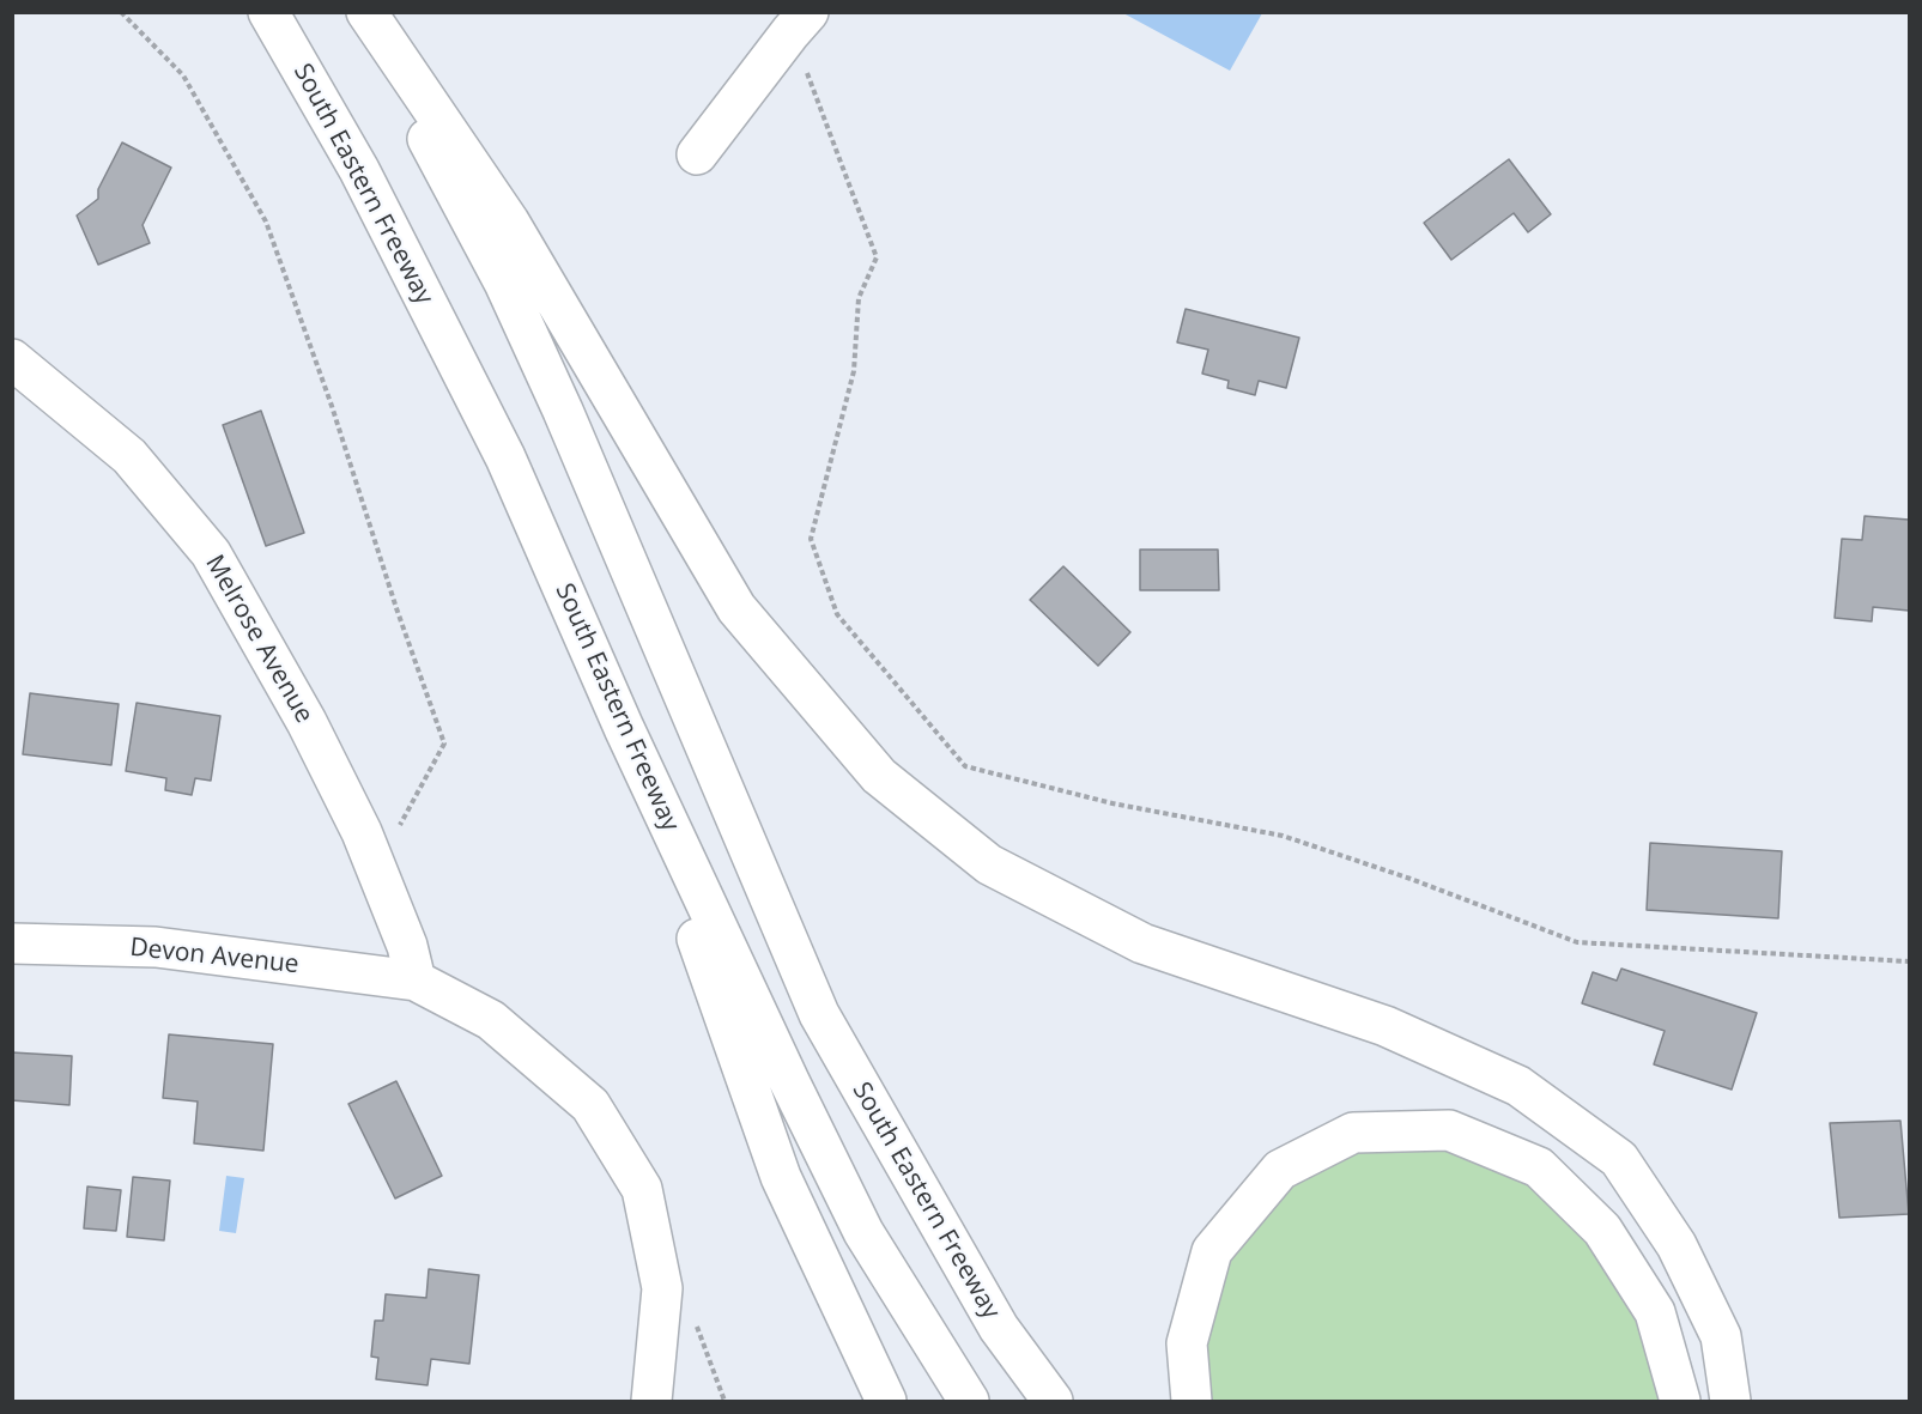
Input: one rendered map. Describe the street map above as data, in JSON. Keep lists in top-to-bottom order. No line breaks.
{"streets":{"main road":["South Eastern Freeway","Melrose Avenue","Devon Avenue"]},"crossings":[["Melrose Avenue","Devon Avenue"]]}
